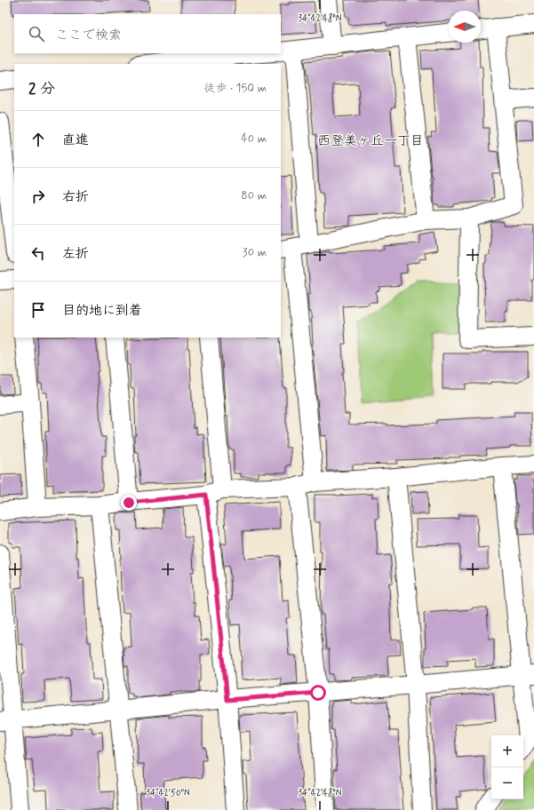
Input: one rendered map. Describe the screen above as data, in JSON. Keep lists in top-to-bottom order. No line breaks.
{"districts":["西登美ヶ丘一丁目"],"north":"left","page":{"search":"ここで検索","heading":["2 分","徒歩 · 150 m"],"list":[["直進","40 m"],["右折","80 m"],["左折","30 m"],"目的地に到着"],"map_buttons":["+","−"]},"coordinates":["34°42'48\"N","34°42'50\"N"]}
